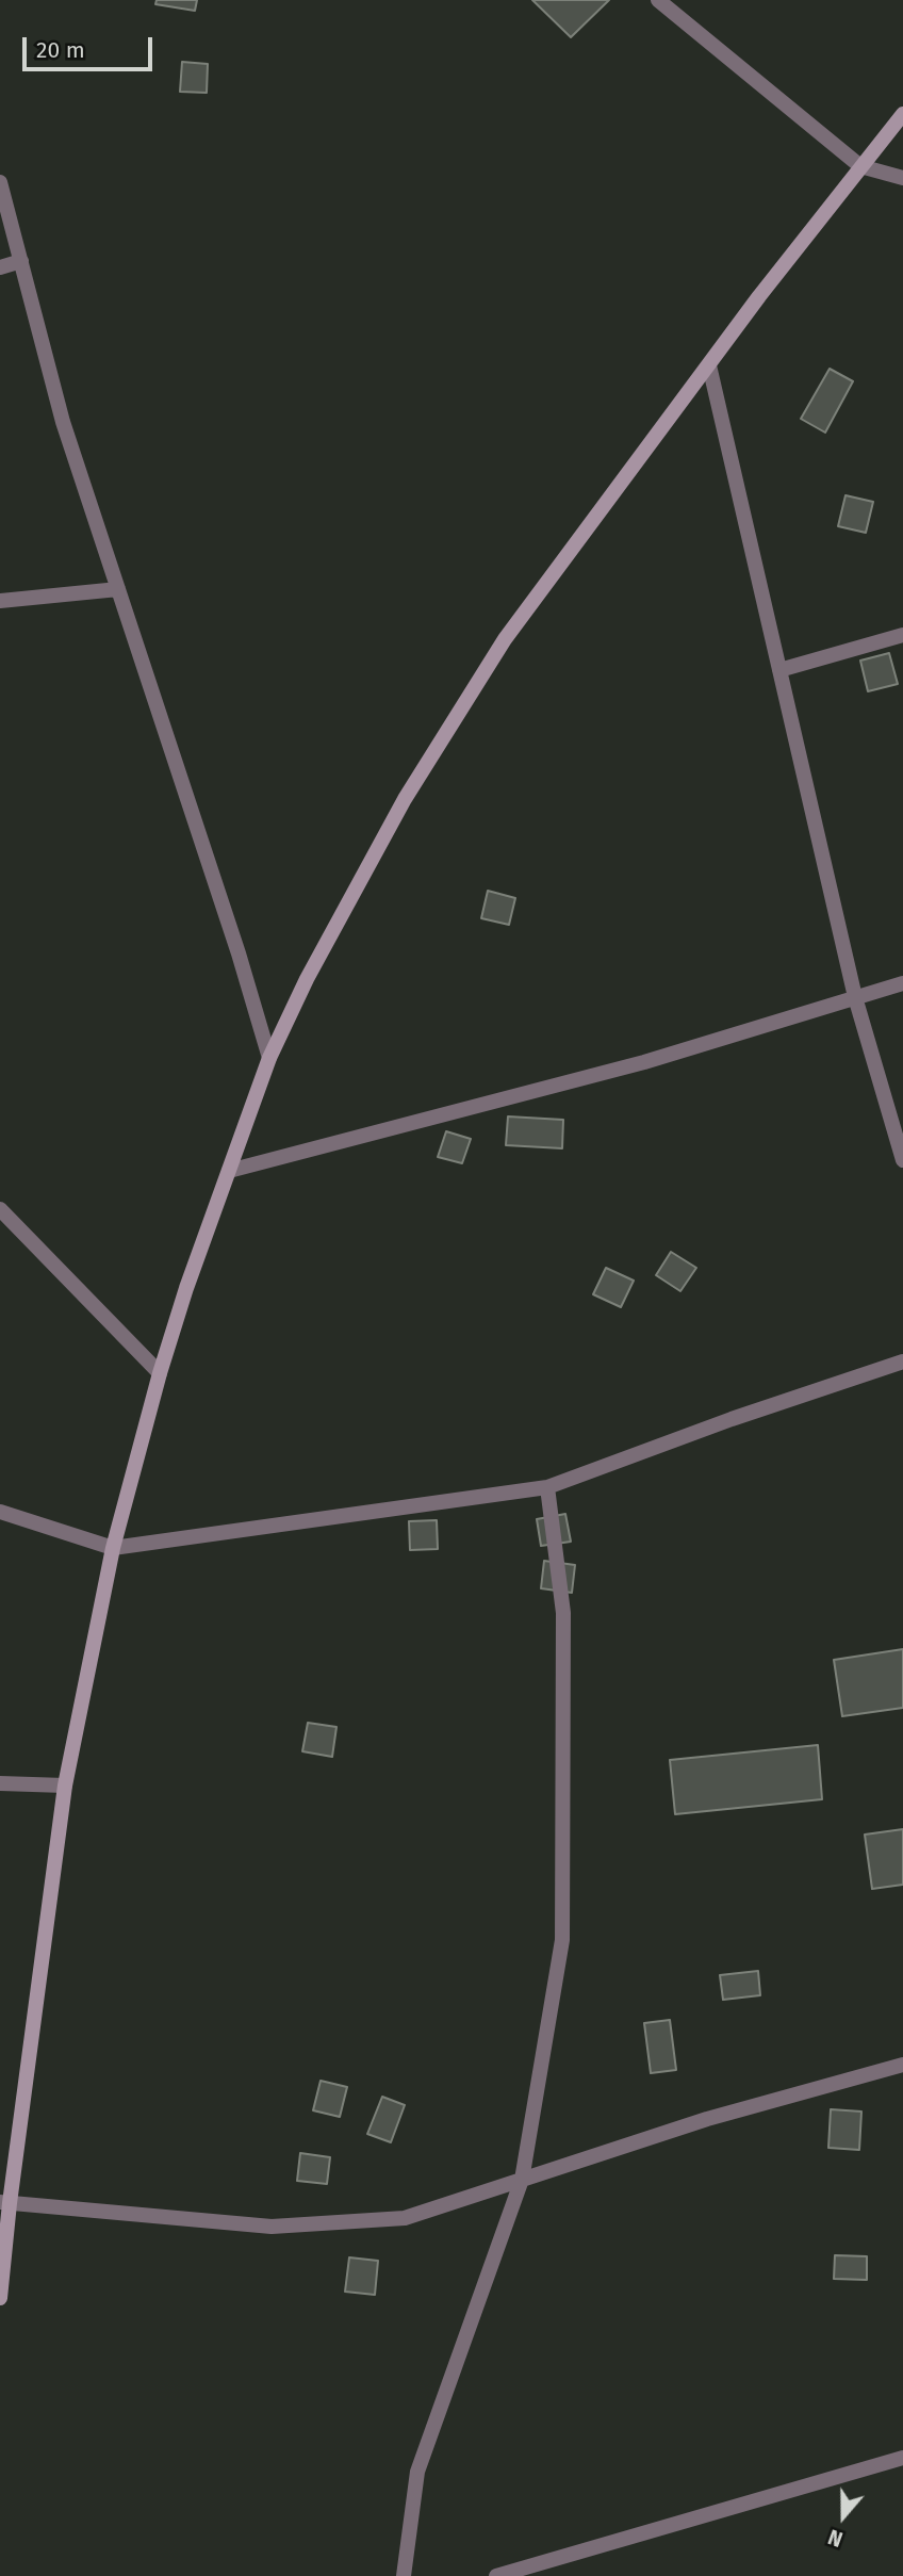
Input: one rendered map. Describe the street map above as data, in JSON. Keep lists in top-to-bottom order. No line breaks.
{"scale_bar":"20 m","north":"bottom"}
